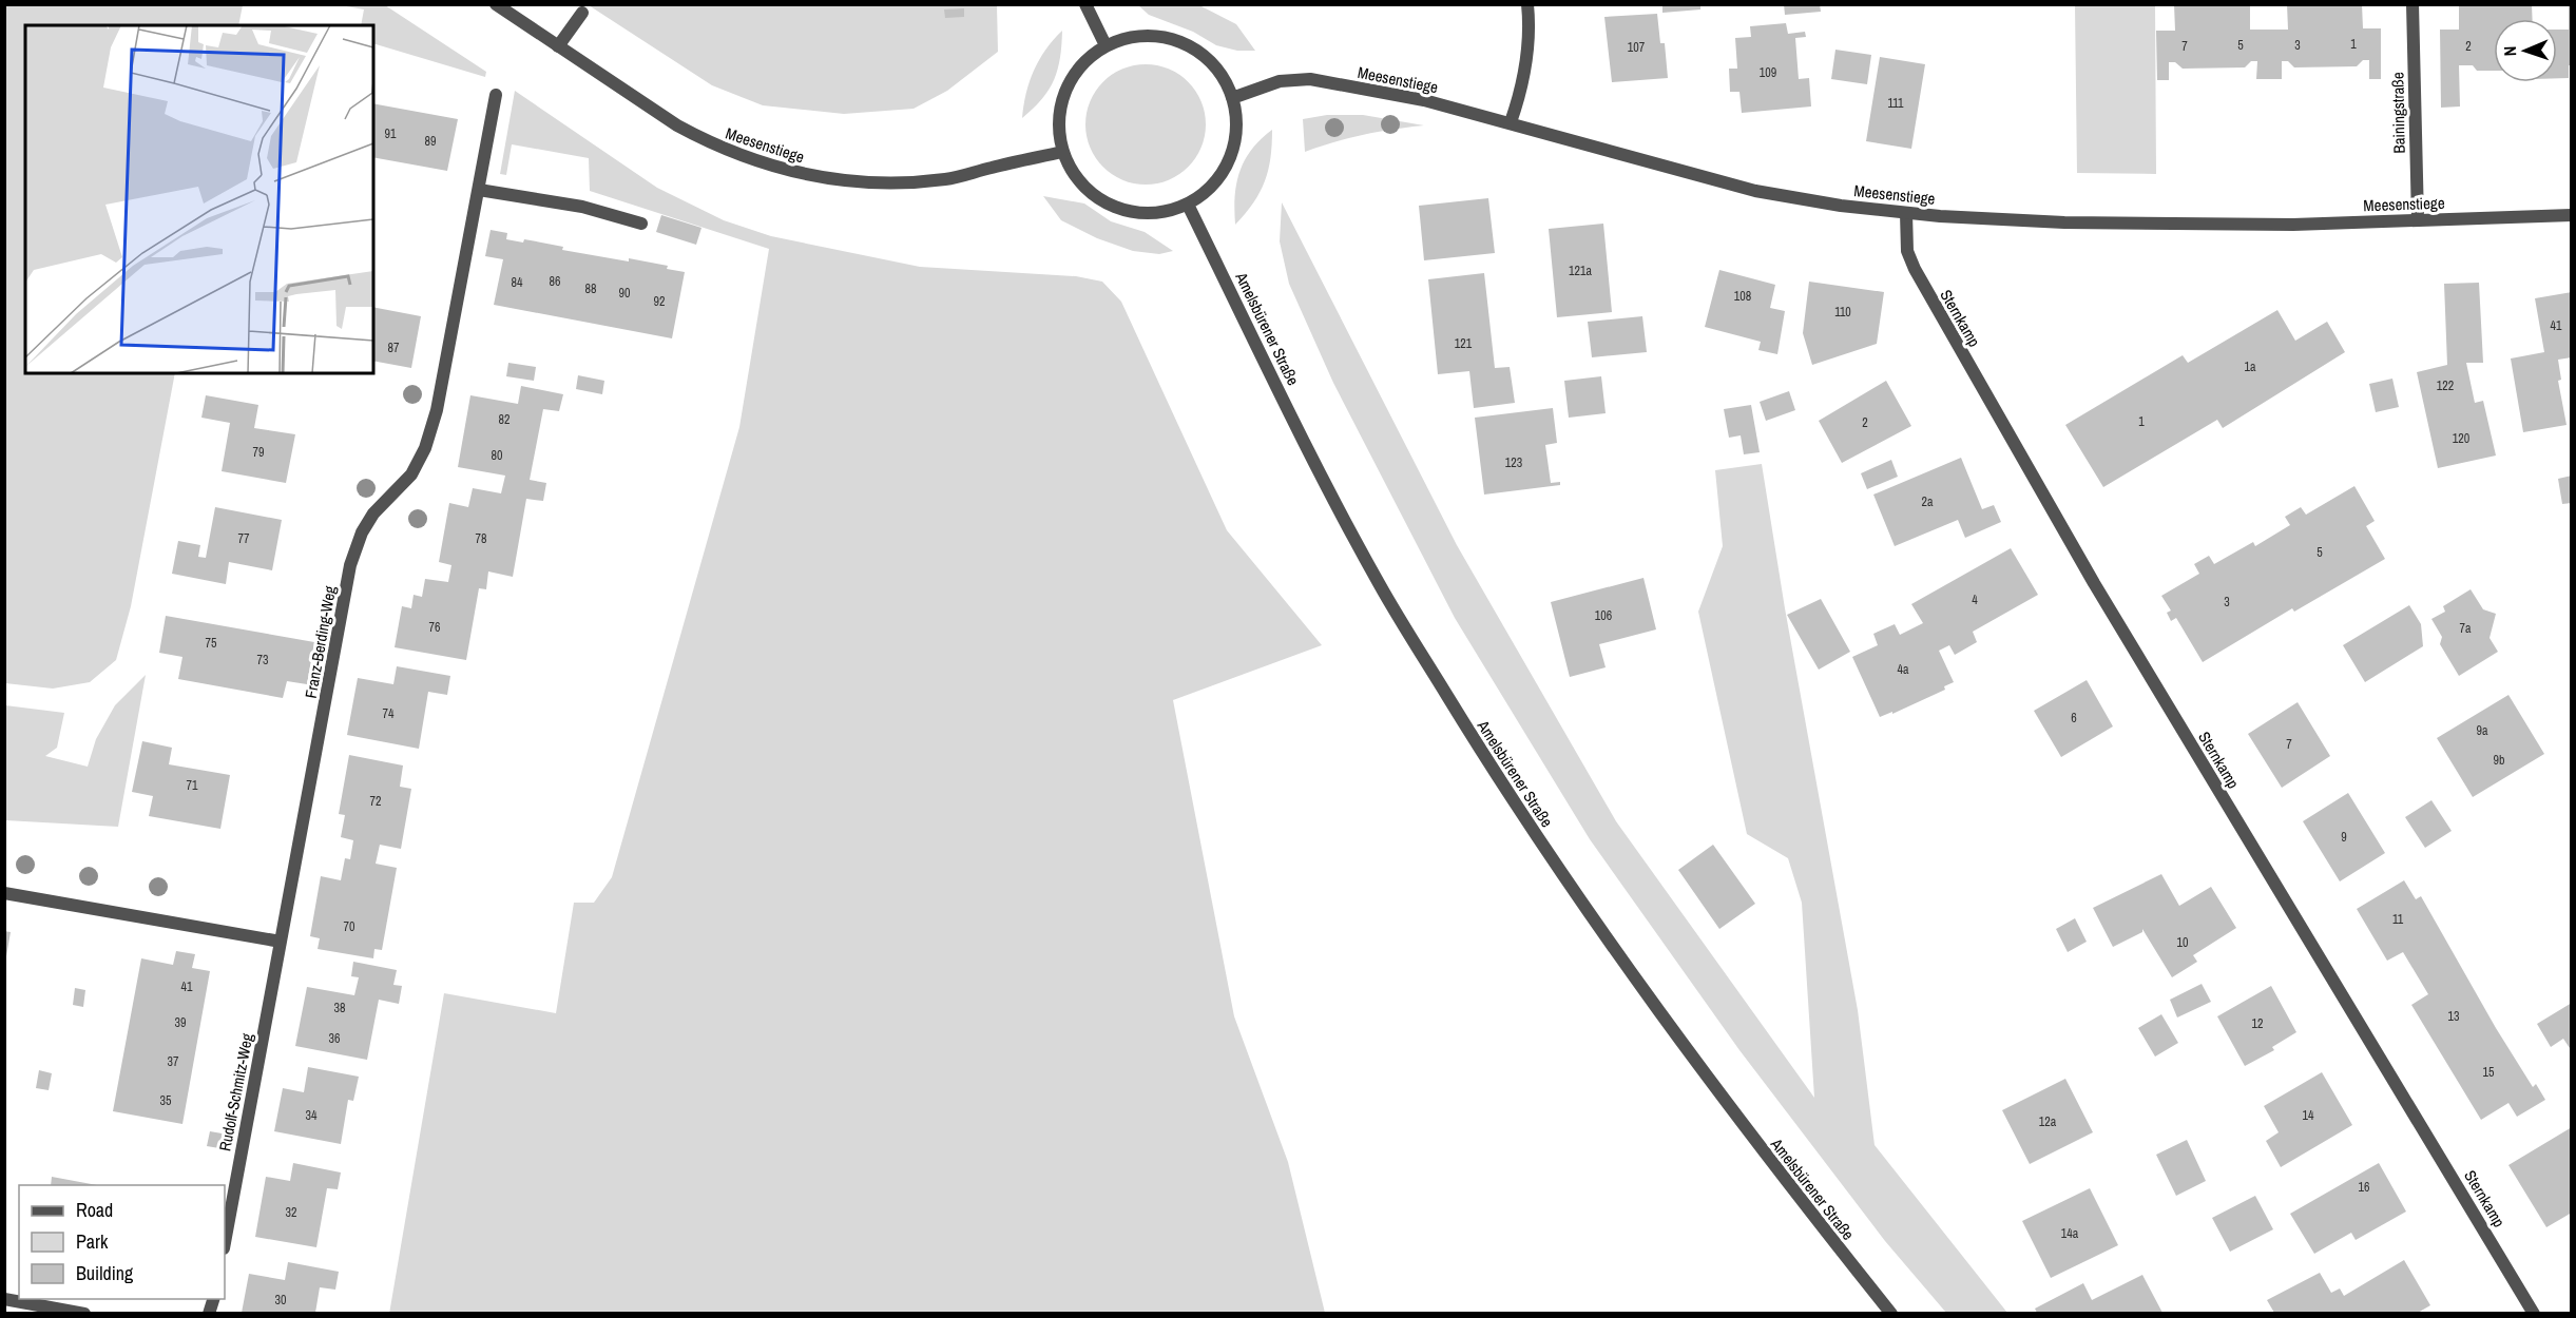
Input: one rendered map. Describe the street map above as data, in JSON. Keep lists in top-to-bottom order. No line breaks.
{"streets":{"street":["Meesenstiege","Bainingstraße","Sternkamp","Amelsbürener Straße","Franz-Berding-Weg","Rudolf-Schmitz-Weg"]},"crossings":[["Meesenstiege","Bainingstraße"],["Meesenstiege","Sternkamp"],["Meesenstiege","Amelsbürener Straße"],["Franz-Berding-Weg","Rudolf-Schmitz-Weg"]],"house_numbers":["1","5","3","7","2","107","109","111","91","89","121a","86","84","88","90","108","92","110","41","121","87","1a","122","82","1","2","120","79","80","123","2a","77","78","5","4","3","106","76","7a","75","73","4a","74","6","9a","7","9b","71","72","9","11","70","10","41","38","13","39","12","36","37","15","35","34","14","12a","16","32","14a","30"],"legend":["Road","Park","Building"],"north":"left"}
